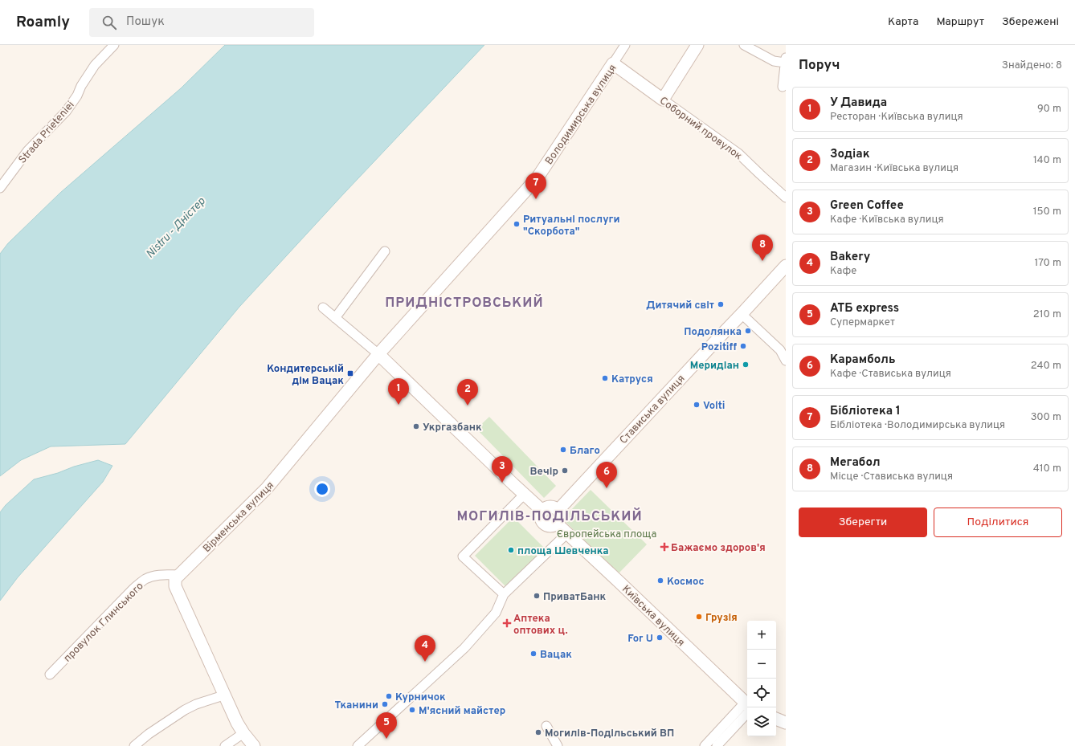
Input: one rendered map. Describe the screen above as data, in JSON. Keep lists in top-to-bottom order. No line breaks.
{"streets":{"main road":["Володимирська вулиця","Соборний провулок","Стависька вулиця","Вірменська вулиця","Київська вулиця"],"street":["Strada Prieteniei","провулок Глинського"]},"crossings":[["Володимирська вулиця","Соборний провулок"],["Володимирська вулиця","Вірменська вулиця"],["Стависька вулиця","Київська вулиця"],["Вірменська вулиця","провулок Глинського"]],"districts":["ПРИДНІСТРОВСЬКИЙ","МОГИЛІВ-ПОДІЛЬСЬКИЙ"],"water":["Nistru - Дністер"],"parks":["Європейська площа"],"places":{"other":["Ритуальні послуги \"Скорбота\"","Дитячий світ","Подолянка","Pozitiff","Меридіан","Катруся","Volti","Укргазбанк","Благо","Вечір","площа Шевченка","Космос","ПриватБанк","Грузія","For U","Вацак","Курничок","Тканини","М'ясний майстер","Могилів-Подільський ВП"],"transit":["Кондитерській дім Вацак"],"health":["Бажаємо здоров'я","Аптека оптових ц."]},"page":{"header":"Roamly","search":"Пошук","nav":["Карта","Маршрут","Збережені"],"heading":["Поруч","Знайдено: 8"],"list":[{"mark":"1","name":"У Давида","note":"Ресторан · Київська вулиця","value":"90 m"},{"mark":"2","name":"Зодіак","note":"Магазин · Київська вулиця","value":"140 m"},{"mark":"3","name":"Green Coffee","note":"Кафе · Київська вулиця","value":"150 m"},{"mark":"4","name":"Bakery","note":"Кафе","value":"170 m"},{"mark":"5","name":"АТБ express","note":"Супермаркет","value":"210 m"},{"mark":"6","name":"Карамболь","note":"Кафе · Стависька вулиця","value":"240 m"},{"mark":"7","name":"Бібліотека 1","note":"Бібліотека · Володимирська вулиця","value":"300 m"},{"mark":"8","name":"Мегабол","note":"Місце · Стависька вулиця","value":"410 m"}],"pins":["7","8","1","2","3","6","4","5"],"buttons":["Зберегти","Поділитися"],"map_buttons":["+","−"]}}
